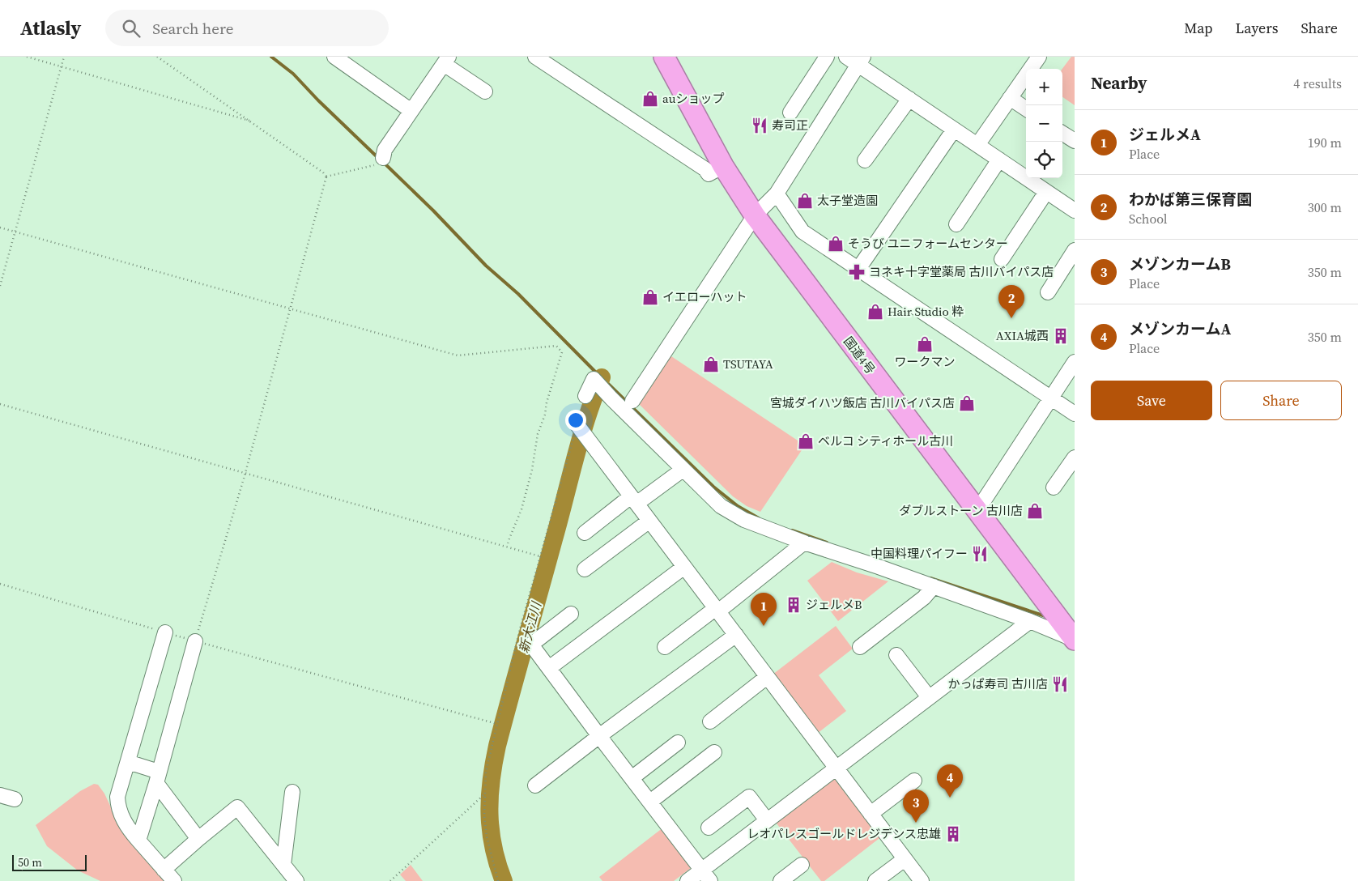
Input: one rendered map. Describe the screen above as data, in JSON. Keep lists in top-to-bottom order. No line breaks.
{"streets":{"highway":["国道4号"]},"water":["新大江川"],"places":{"shop":["auショップ","太子堂造園","そうび ユニフォームセンター","イエローハット","Hair Studio 粋","ワークマン","TSUTAYA","宮城ダイハツ飯店 古川バイパス店","ベルコ シティホール古川","ダブルストーン 古川店"],"restaurant":["寿司正","中国料理パイフー","かっぱ寿司 古川店"],"pharmacy":["ヨネキ十字堂薬局 古川バイパス店"],"building":["AXIA城西","ジェルメB","レオパレスゴールドレジデンス忠雄"]},"scale_bar":"50 m","page":{"header":"Atlasly","search":"Search here","nav":["Map","Layers","Share"],"heading":["Nearby","4 results"],"map_buttons":["+","−"],"list":[{"mark":"1","name":"ジェルメA","note":"Place","value":"190 m"},{"mark":"2","name":"わかば第三保育園","note":"School","value":"300 m"},{"mark":"3","name":"メゾンカームB","note":"Place","value":"350 m"},{"mark":"4","name":"メゾンカームA","note":"Place","value":"350 m"}],"pins":["2","1","4","3"],"buttons":["Save","Share"],"scale":"50 m"}}
